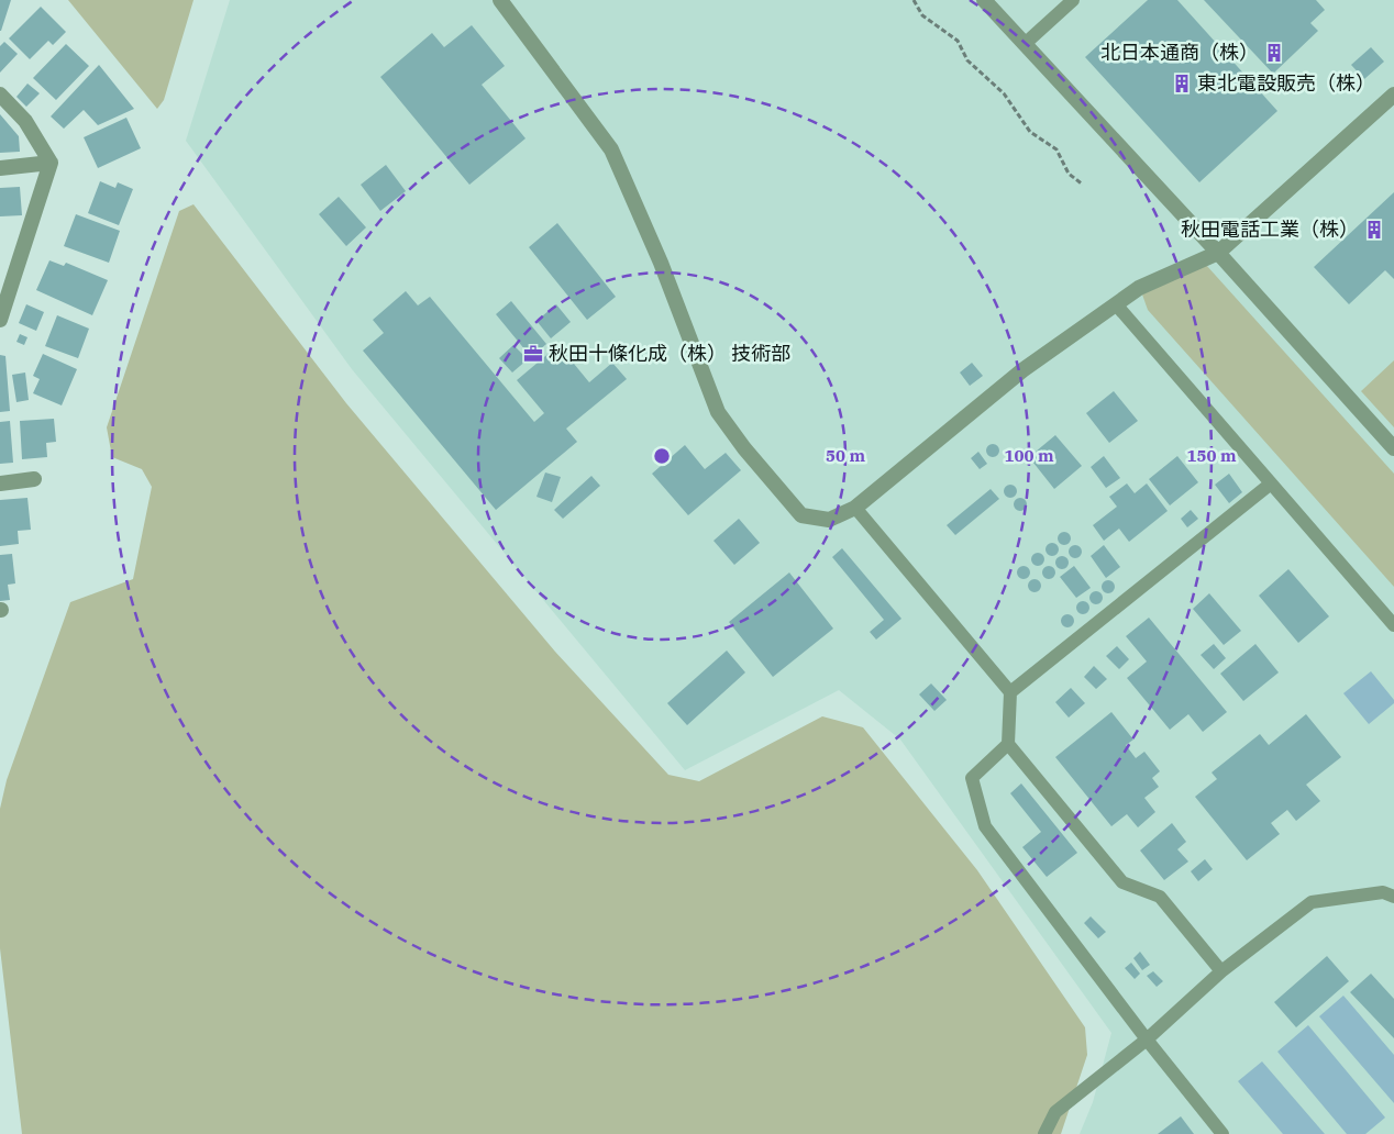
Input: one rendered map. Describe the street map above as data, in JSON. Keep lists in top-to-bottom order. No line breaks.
{"places":{"building":["北日本通商（株）","東北電設販売（株）","秋田電話工業（株）"],"office":["秋田十條化成（株） 技術部"]},"rings":["50 m","100 m","150 m"]}
